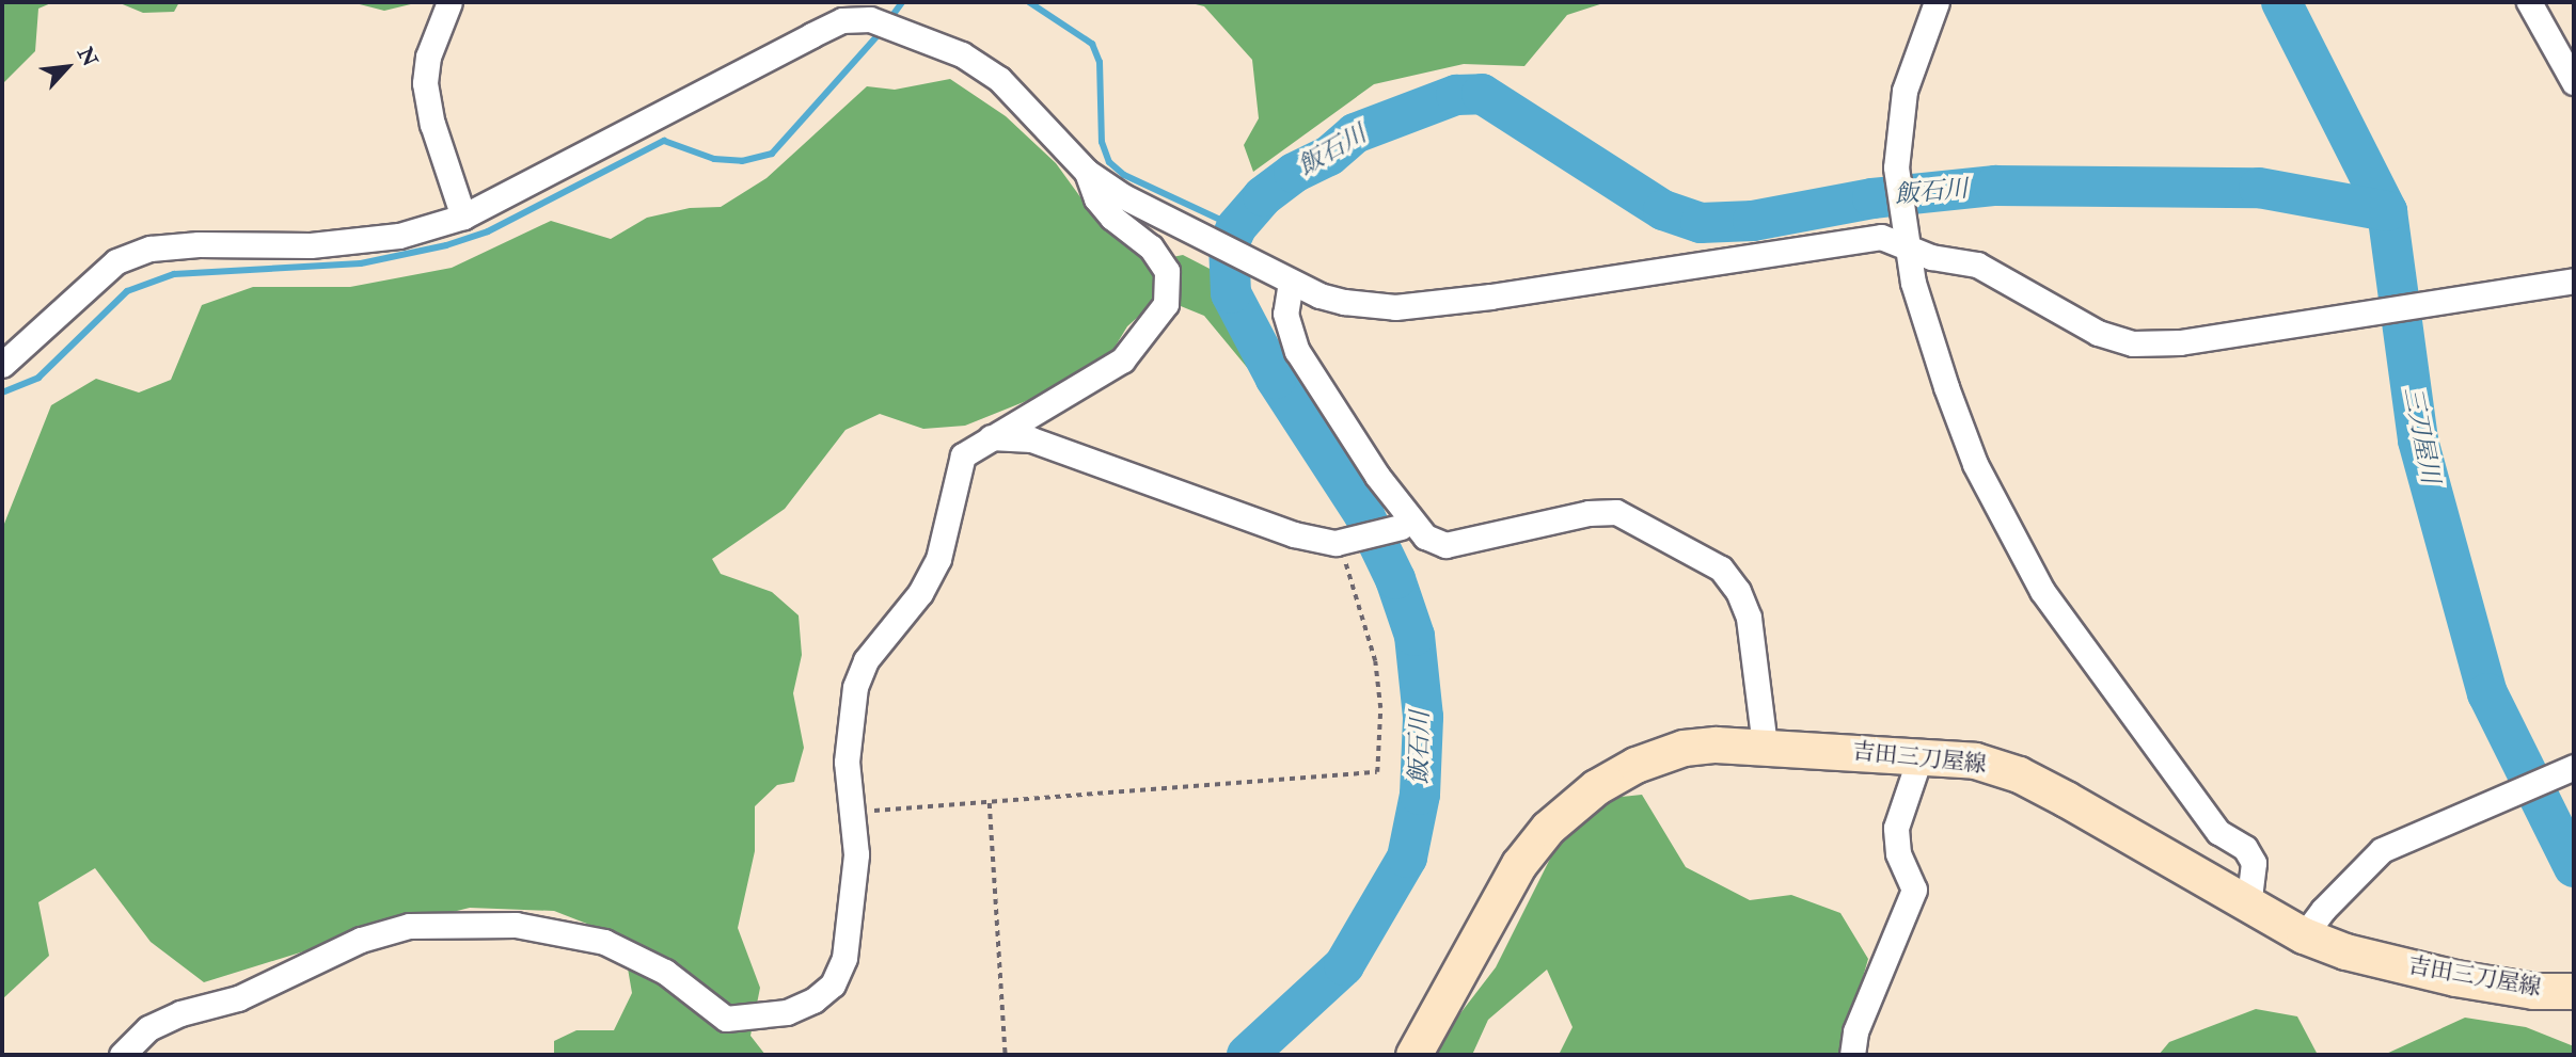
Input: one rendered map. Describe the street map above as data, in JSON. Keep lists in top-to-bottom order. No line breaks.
{"streets":{"main road":["吉田三刀屋線"]},"water":["飯石川","三刀屋川"],"north":"top right"}
